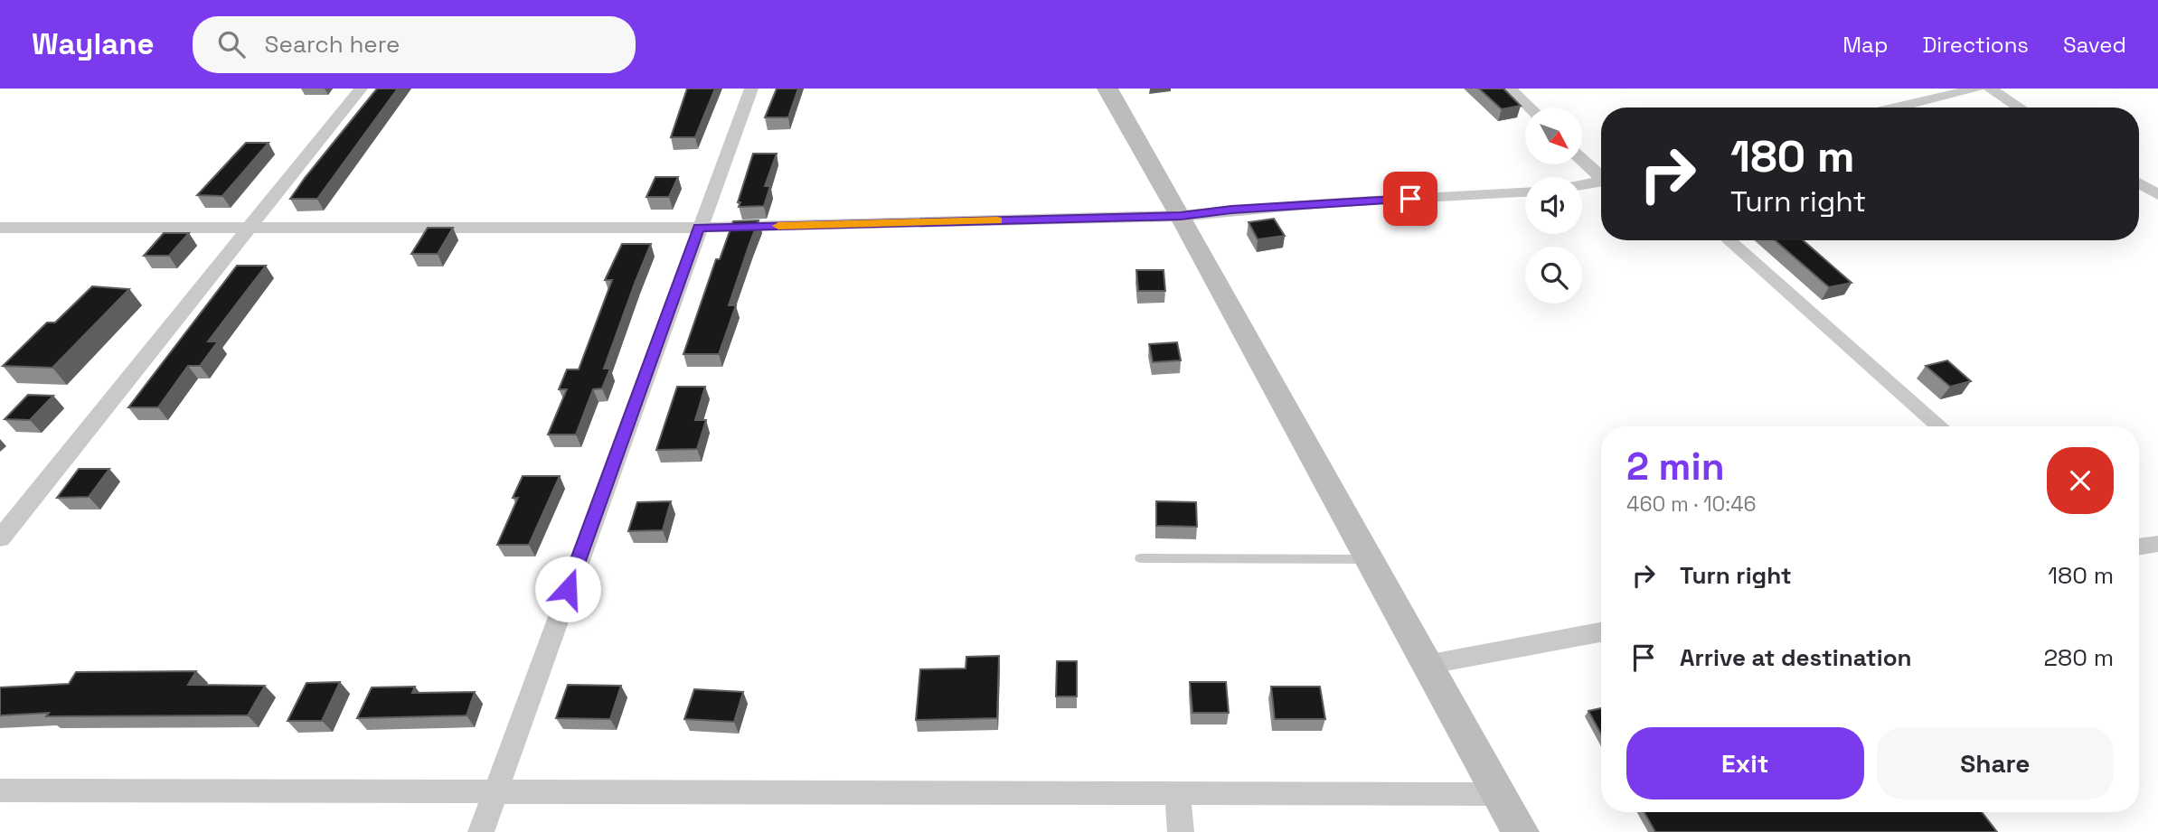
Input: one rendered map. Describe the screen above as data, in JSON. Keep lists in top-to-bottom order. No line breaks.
{"north":"bottom right","page":{"header":"Waylane","search":"Search here","nav":["Map","Directions","Saved"],"turn":["180 m","Turn right"],"heading":["2 min","460 m · 10:46"],"list":[{"name":"Turn right","value":"180 m"},{"name":"Arrive at destination","value":"280 m"}],"buttons":["Exit","Share"]}}
